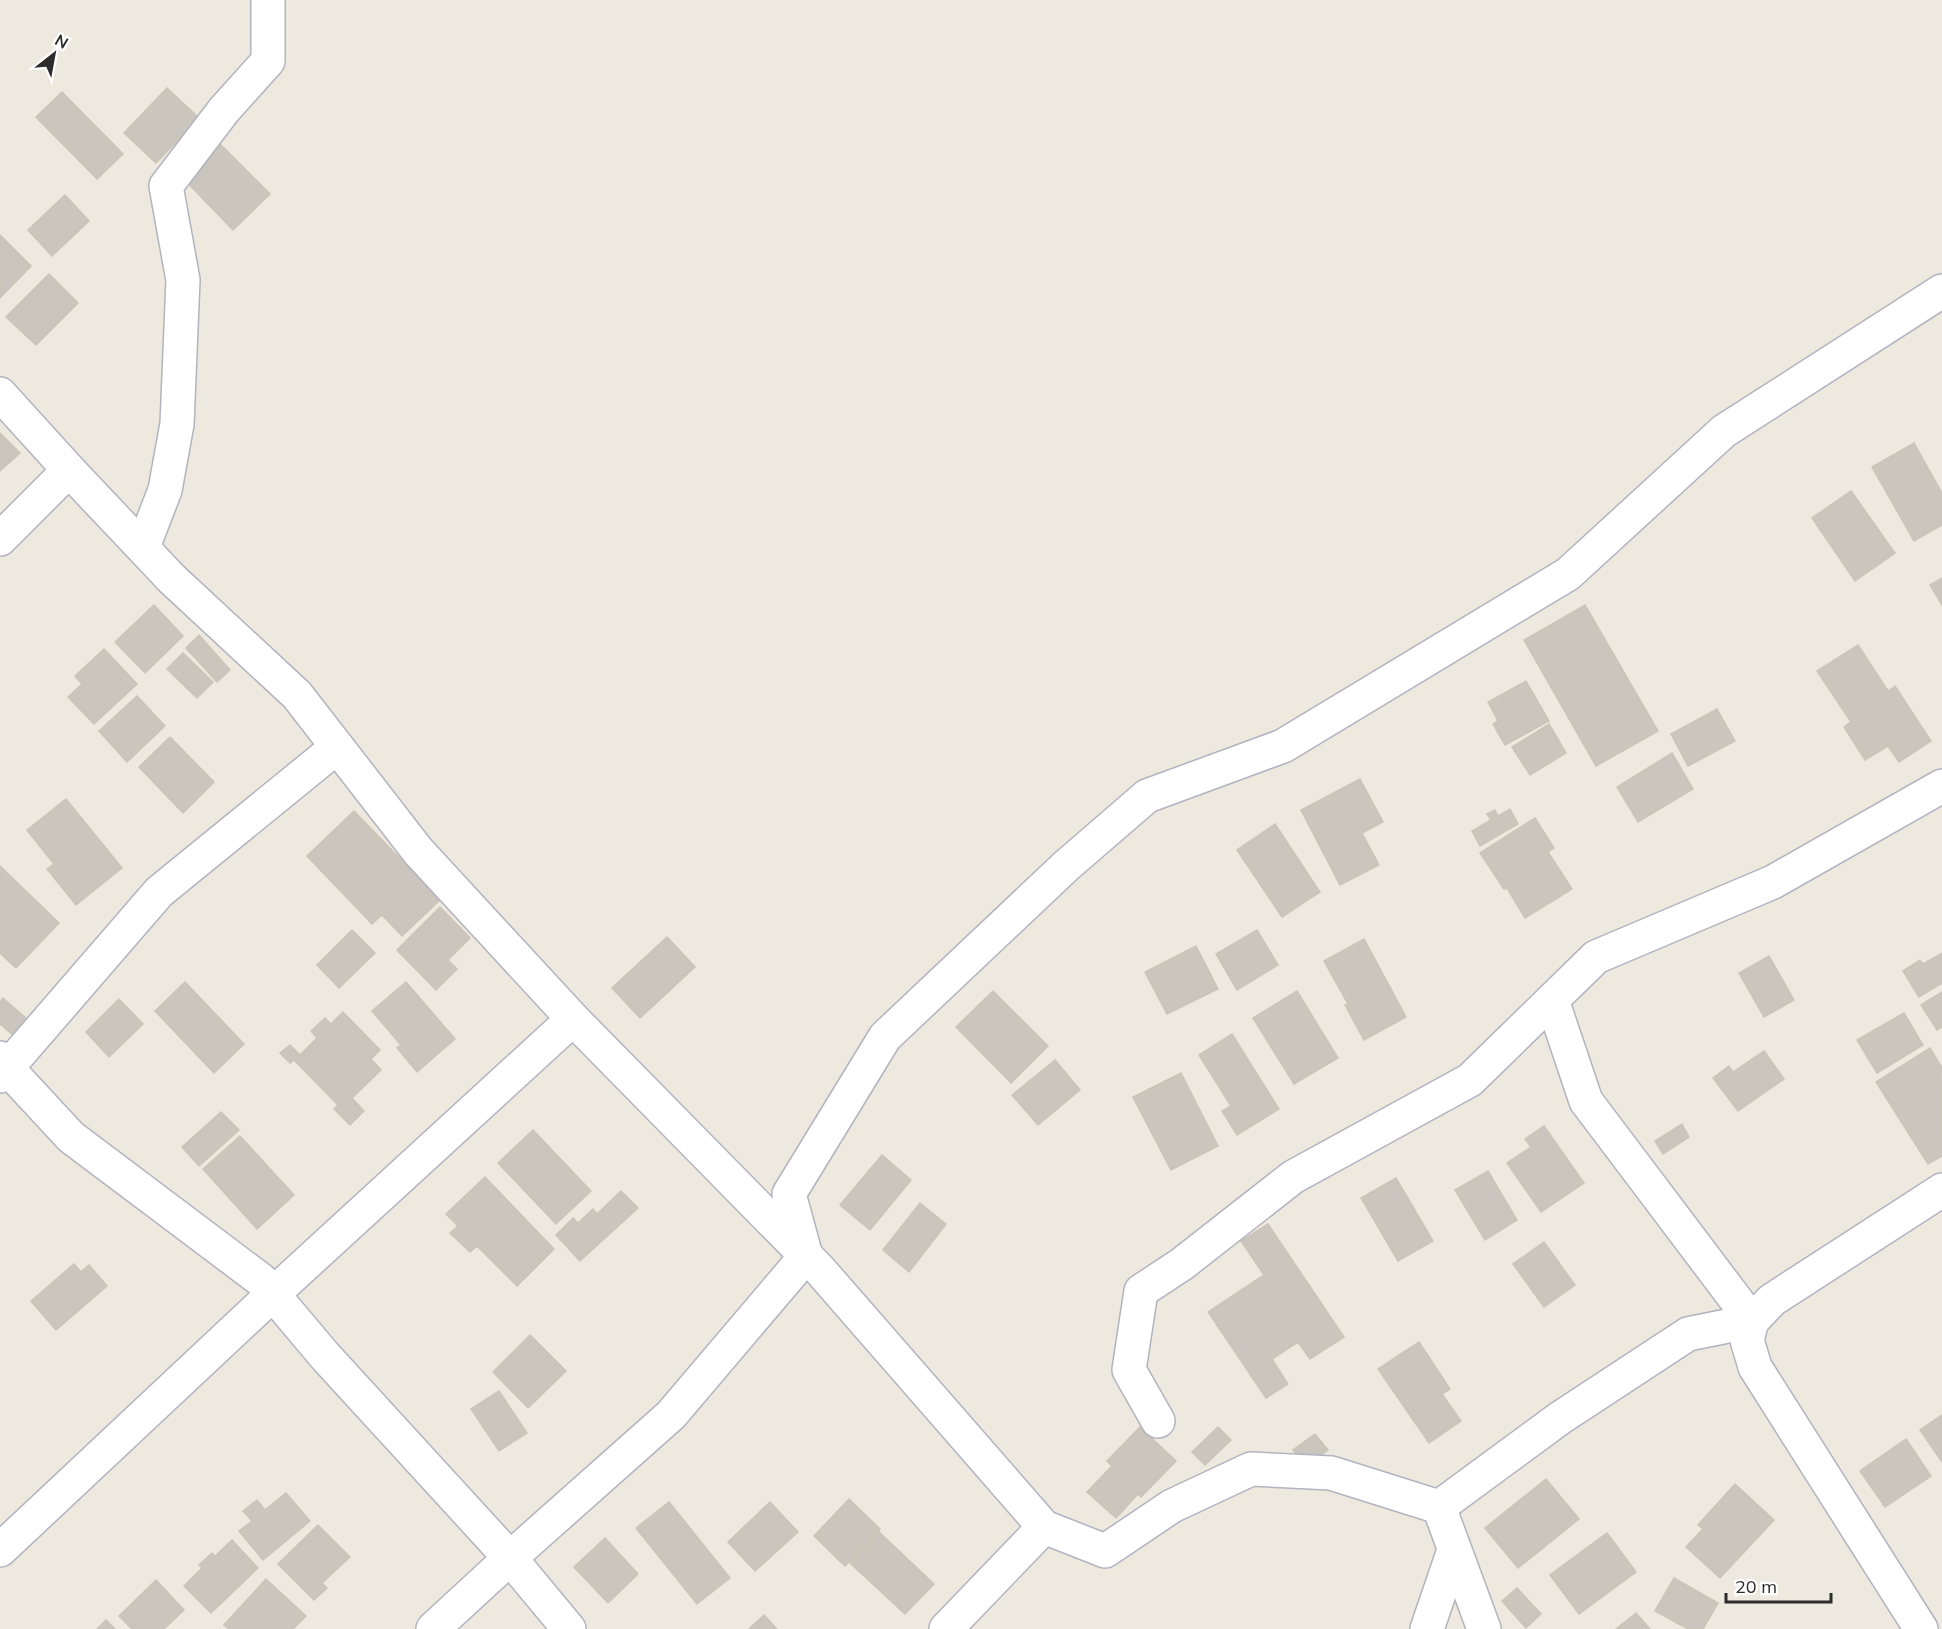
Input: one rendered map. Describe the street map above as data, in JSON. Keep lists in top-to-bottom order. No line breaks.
{"scale_bar":"20 m","north":"top right"}
